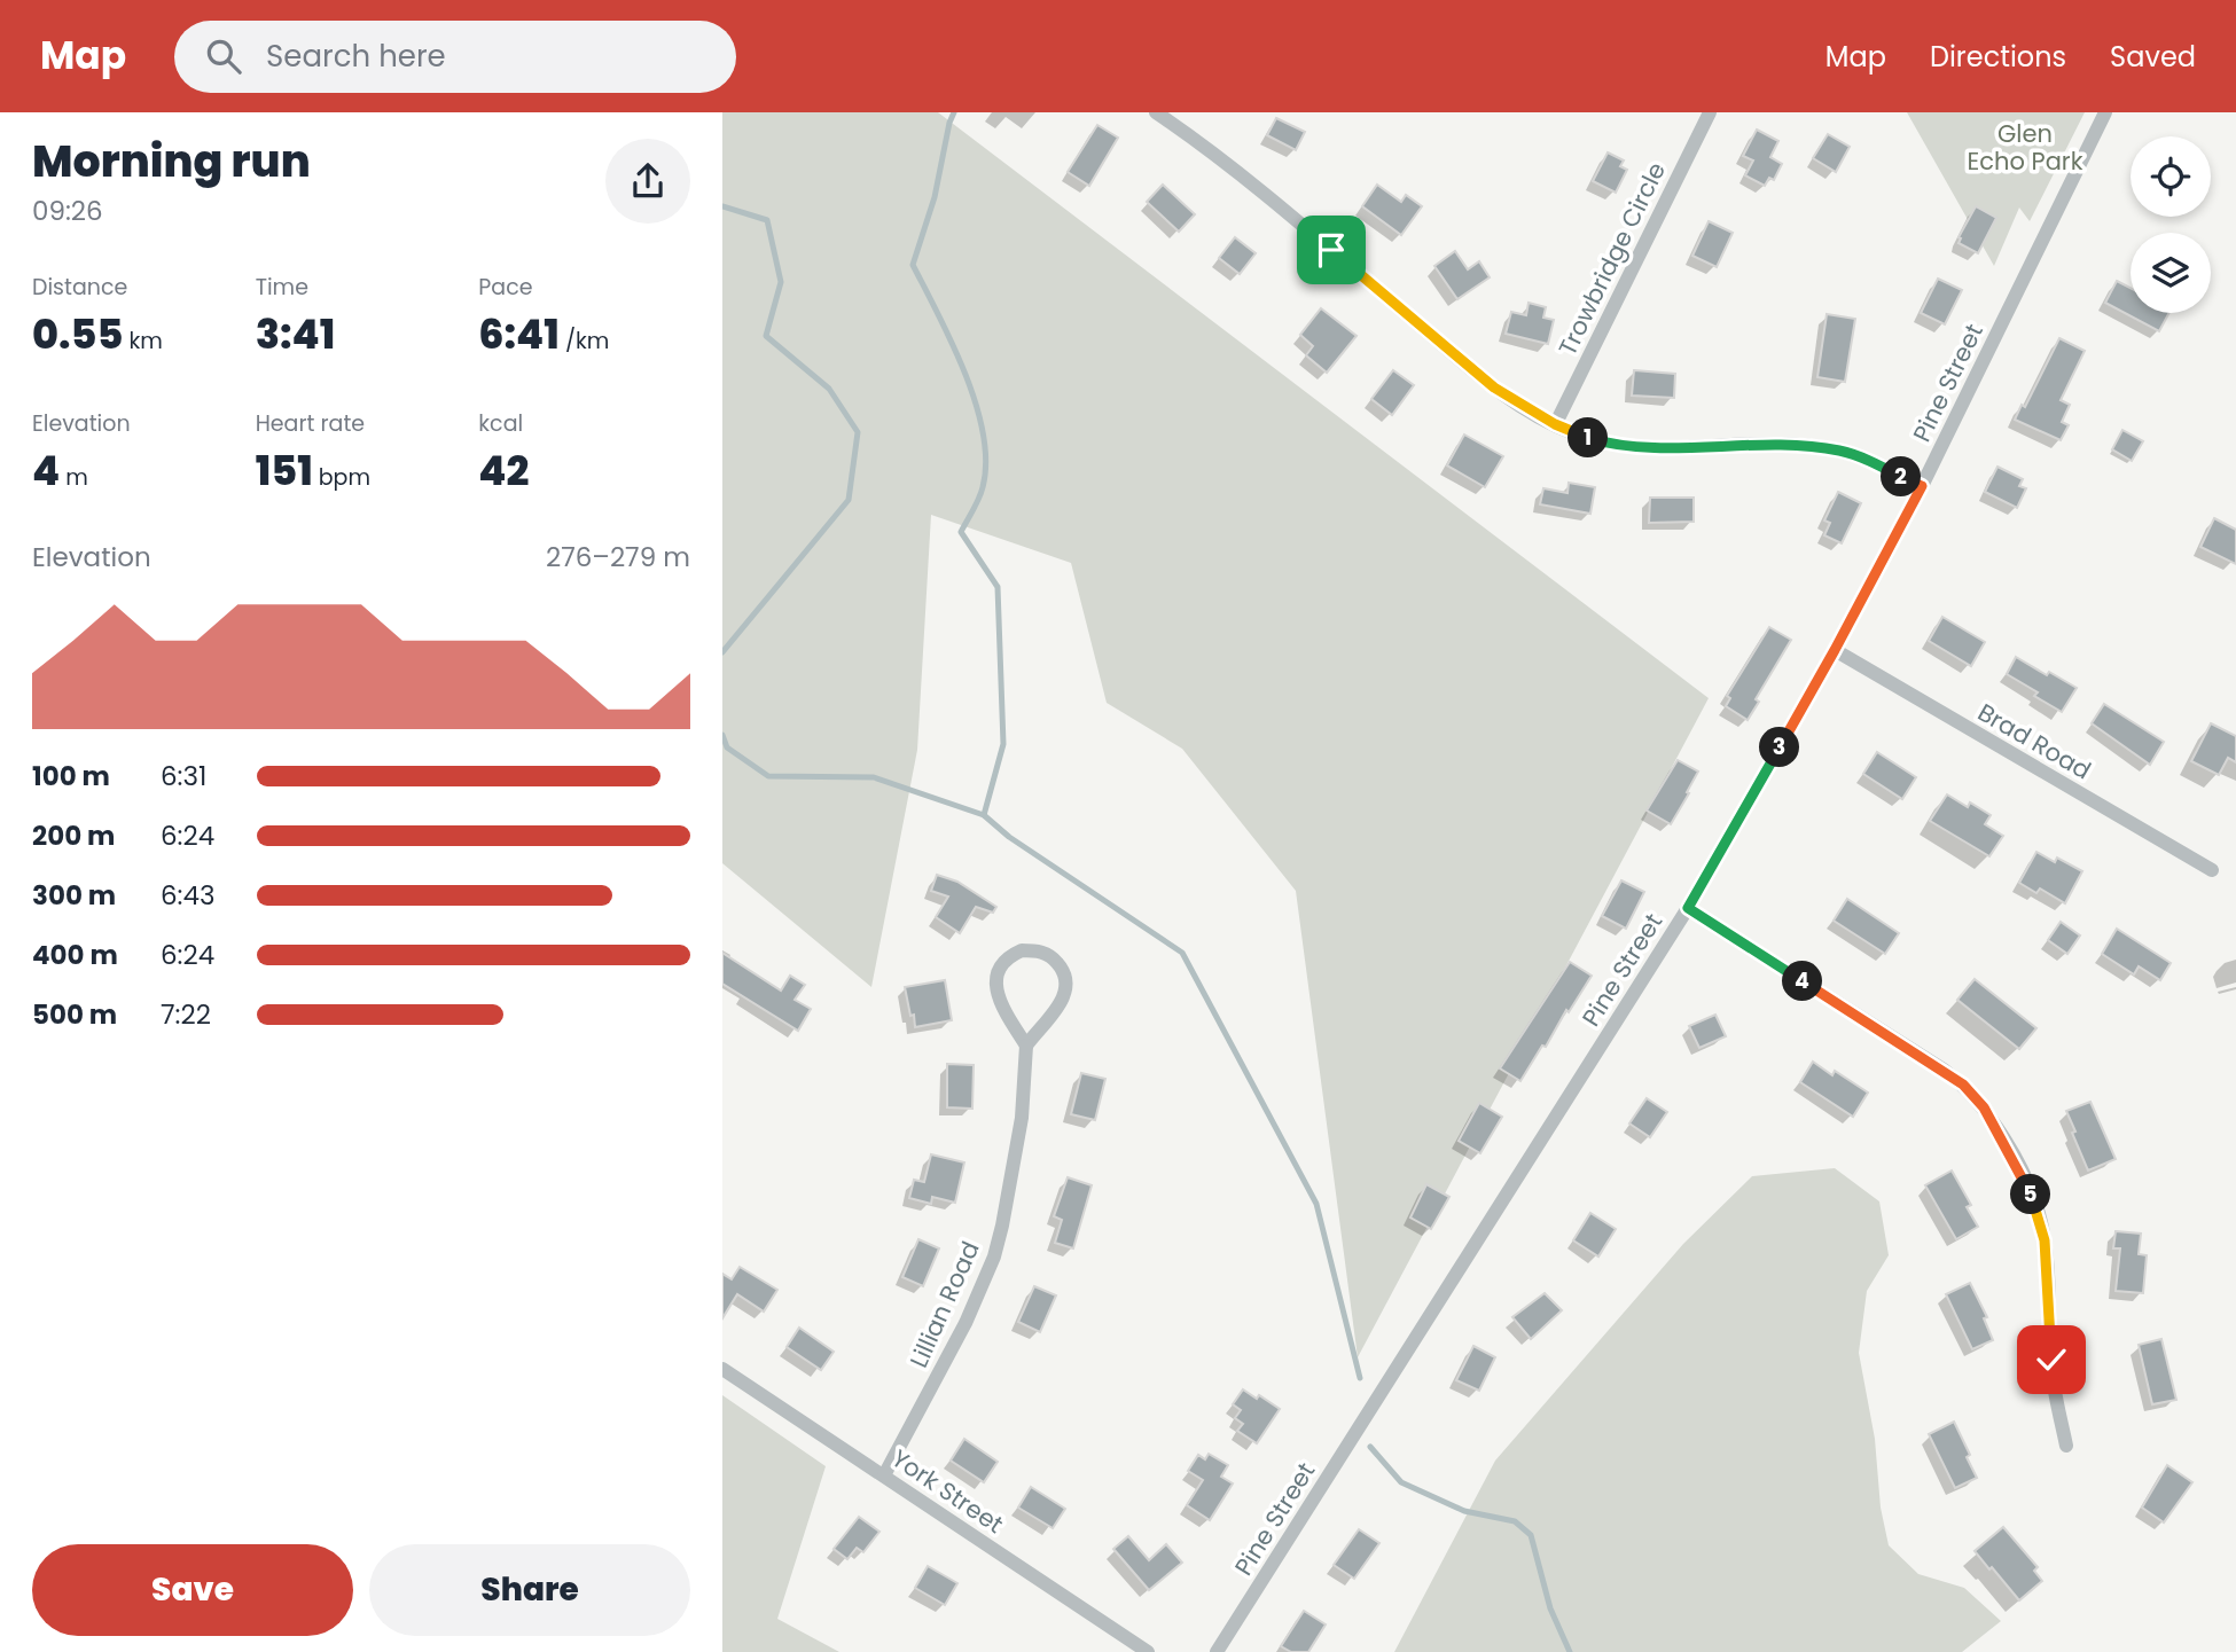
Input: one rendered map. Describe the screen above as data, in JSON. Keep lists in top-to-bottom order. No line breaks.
{"streets":{"street":["Trowbridge Circle","Pine Street","Brad Road","Lillian Road","York Street"]},"crossings":[["Pine Street","Brad Road"],["Lillian Road","York Street"]],"parks":["Glen Echo Park"],"page":{"header":"Map","search":"Search here","nav":["Map","Directions","Saved"],"heading":["Morning run","09:26"],"stats":[["Distance","0.55 km"],["Time","3:41"],["Pace","6:41 /km"],["Elevation","4 m"],["Heart rate","151 bpm"],["kcal","42"]],"pins":["1","2","3","4","5"],"chart":["Elevation","276–279 m"],"list":[{"name":"100 m","note":"6:31"},{"name":"200 m","note":"6:24"},{"name":"300 m","note":"6:43"},{"name":"400 m","note":"6:24"},{"name":"500 m","note":"7:22"}],"buttons":["Save","Share"]}}
